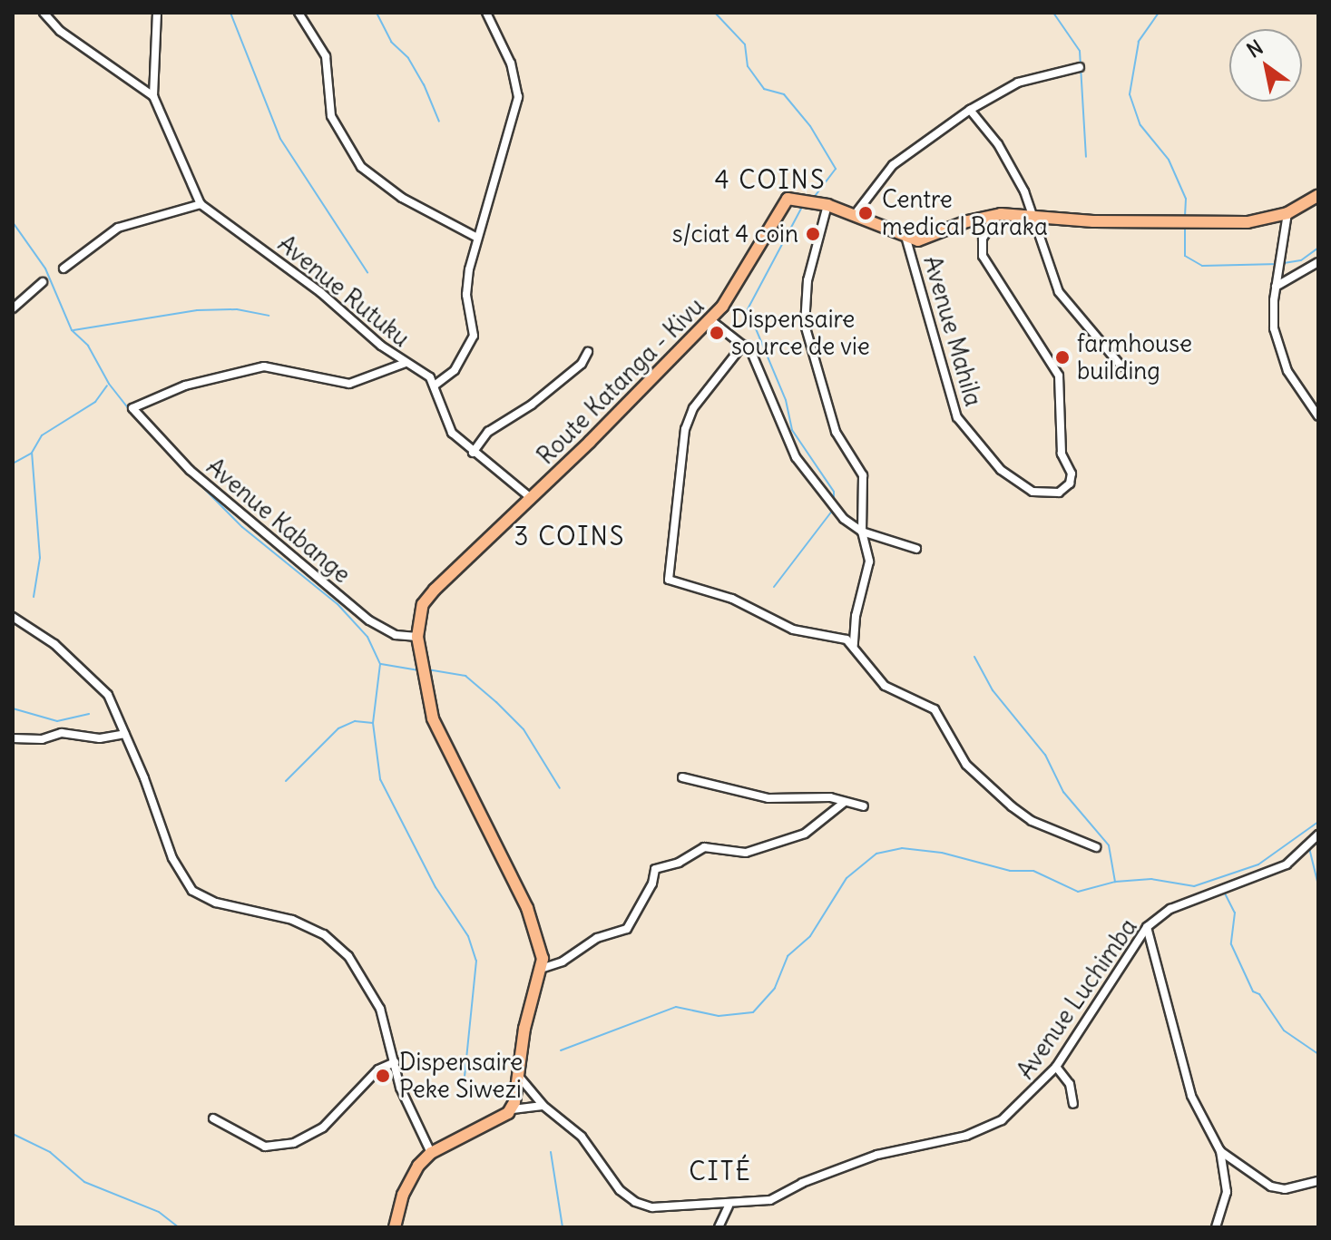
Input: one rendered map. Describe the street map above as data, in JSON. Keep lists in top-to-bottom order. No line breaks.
{"streets":{"highway":["Route Katanga - Kivu"],"street":["Avenue Rutuku","Avenue Mahila","Avenue Kabange","Avenue Luchimba"]},"crossings":[["Avenue Rutuku","Avenue Kabange"],["Avenue Mahila","Route Katanga - Kivu"],["Route Katanga - Kivu","Avenue Kabange"],["Route Katanga - Kivu","Avenue Luchimba"]],"districts":["4 COINS","3 COINS","CITÉ"],"places":["Centre medical Baraka","s/ciat 4 coin","Dispensaire source de vie","farmhouse building","Dispensaire Peke Siwezi"],"north":"top left"}
